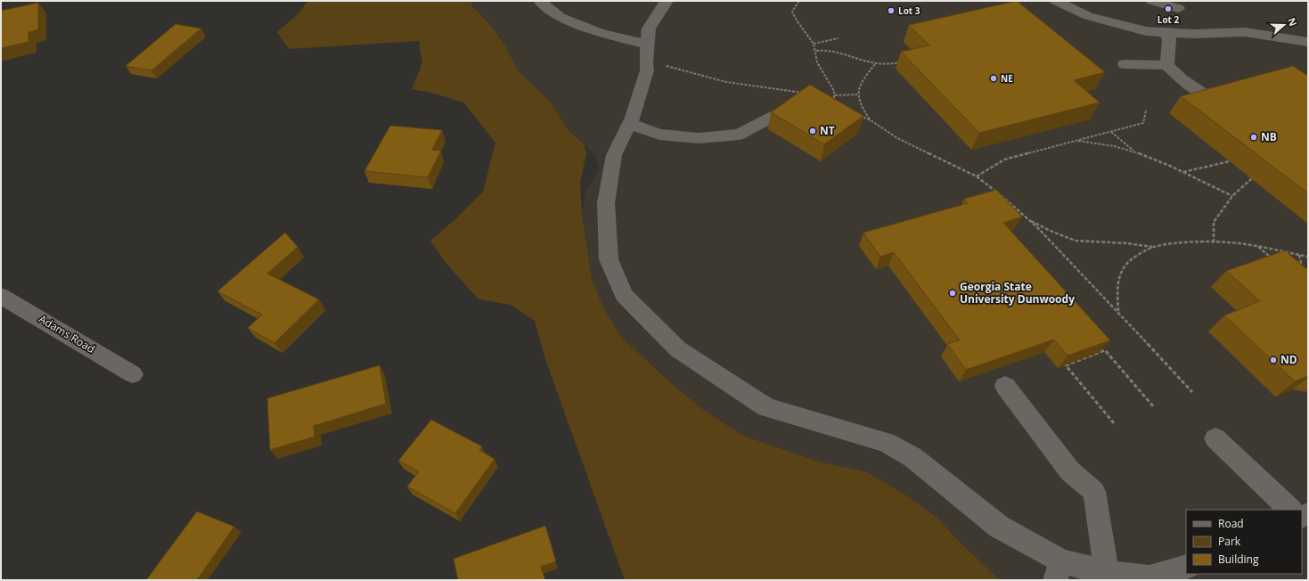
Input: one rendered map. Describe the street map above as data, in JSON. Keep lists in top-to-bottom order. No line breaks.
{"streets":{"street":["Adams Road"]},"places":["Lot 2","Lot 3","NE","NT","NB","Georgia State University Dunwoody","ND"],"legend":["Road","Park","Building"],"north":"right"}
